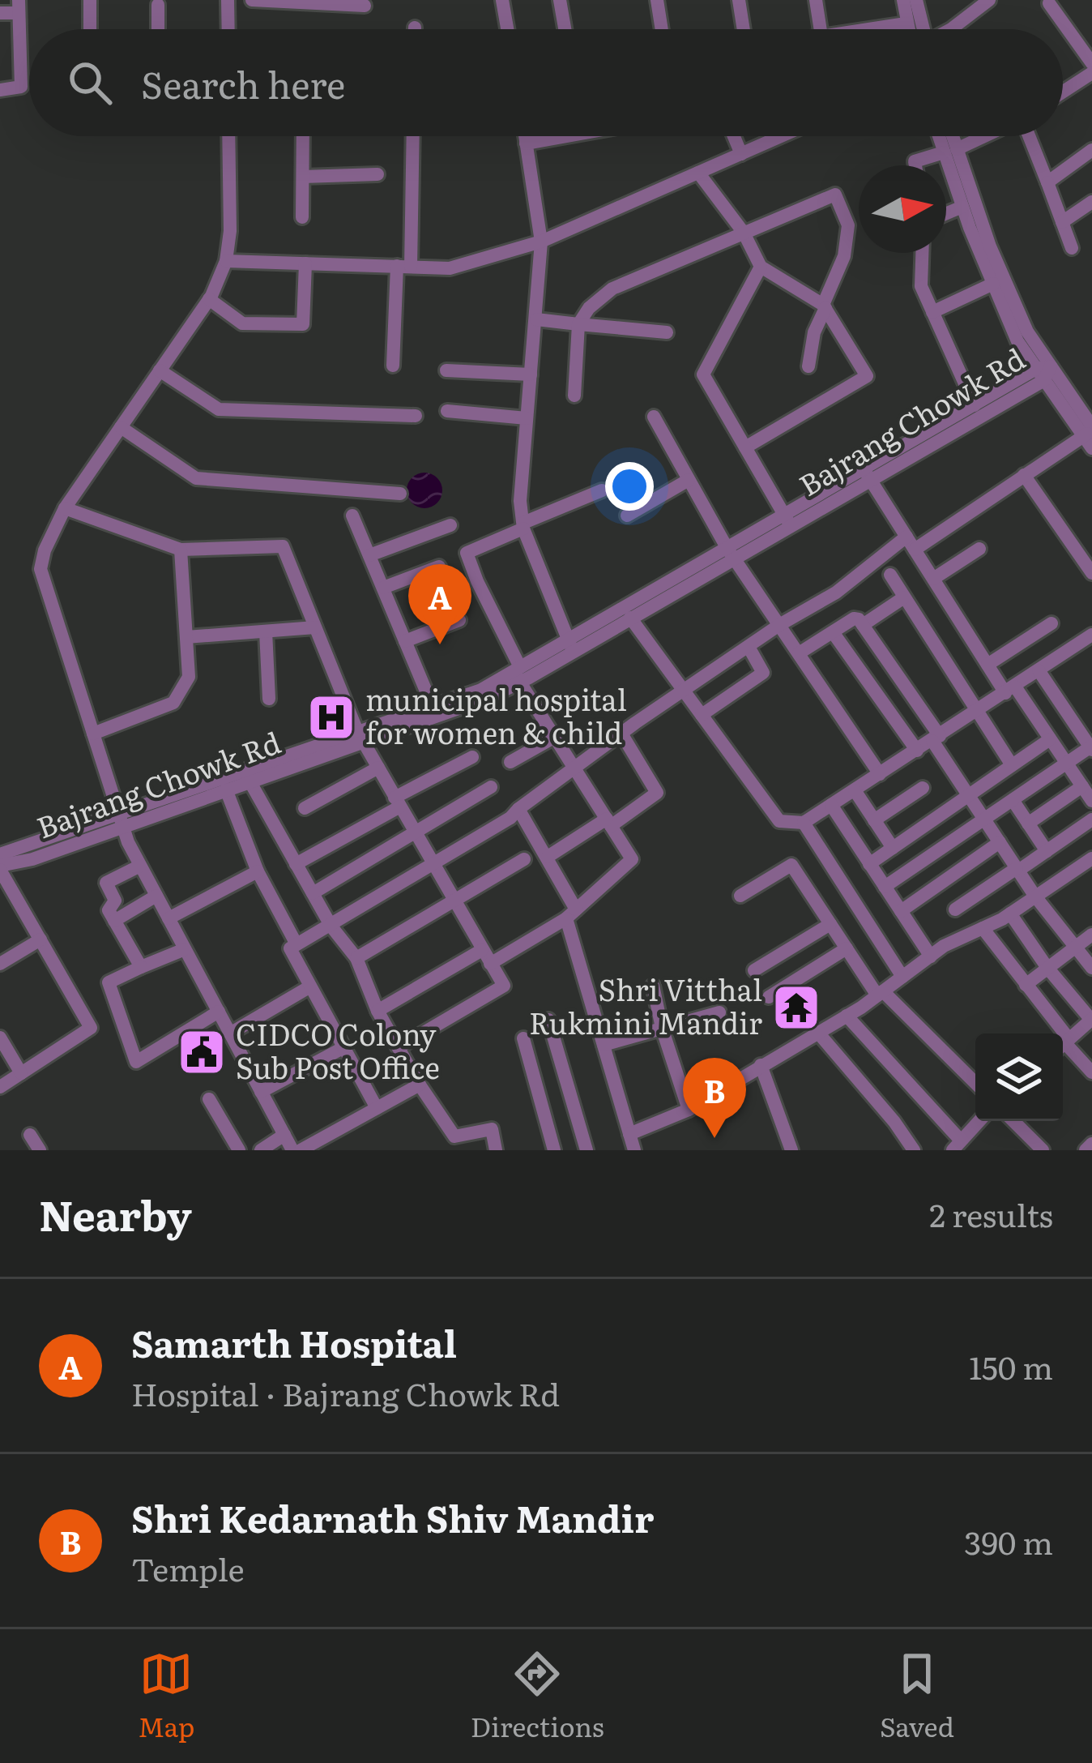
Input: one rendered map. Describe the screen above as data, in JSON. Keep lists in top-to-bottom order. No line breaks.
{"streets":{"street":["Bajrang Chowk Rd"]},"places":{"hospital":["municipal hospital for women & child"],"temple":["Shri Vitthal Rukmini Mandir"],"public building":["CIDCO Colony Sub Post Office"]},"north":"right","page":{"search":"Search here","pins":["A","B"],"heading":["Nearby","2 results"],"list":[{"mark":"A","name":"Samarth Hospital","note":"Hospital · Bajrang Chowk Rd","value":"150 m"},{"mark":"B","name":"Shri Kedarnath Shiv Mandir","note":"Temple","value":"390 m"}],"nav":["Map","Directions","Saved"]}}
